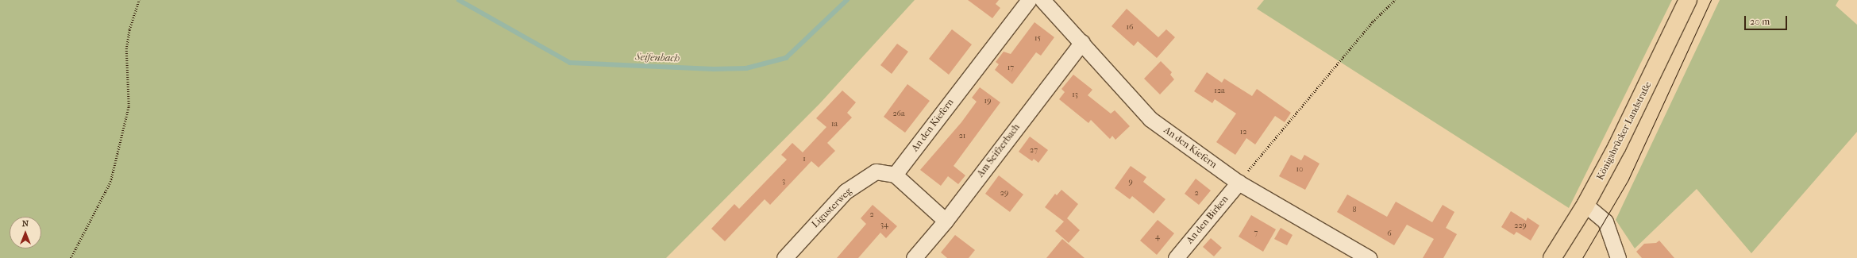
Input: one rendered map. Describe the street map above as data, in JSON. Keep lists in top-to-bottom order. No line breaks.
{"streets":{"main road":["Königsbrücker Landstraße"],"street":["An den Kiefern","Am Seifzerbach","Ligusterweg","An den Birken"]},"crossings":[["An den Kiefern","Am Seifzerbach"],["An den Kiefern","Ligusterweg"],["An den Kiefern","An den Birken"]],"water":["Seifenbach"],"house_numbers":["16","15","17","12a","13","19","26a","1a","12","21","27","1","10","3","9","29","2","8","2","34","229","7","6","4"],"scale_bar":"20 m","north":"top"}
